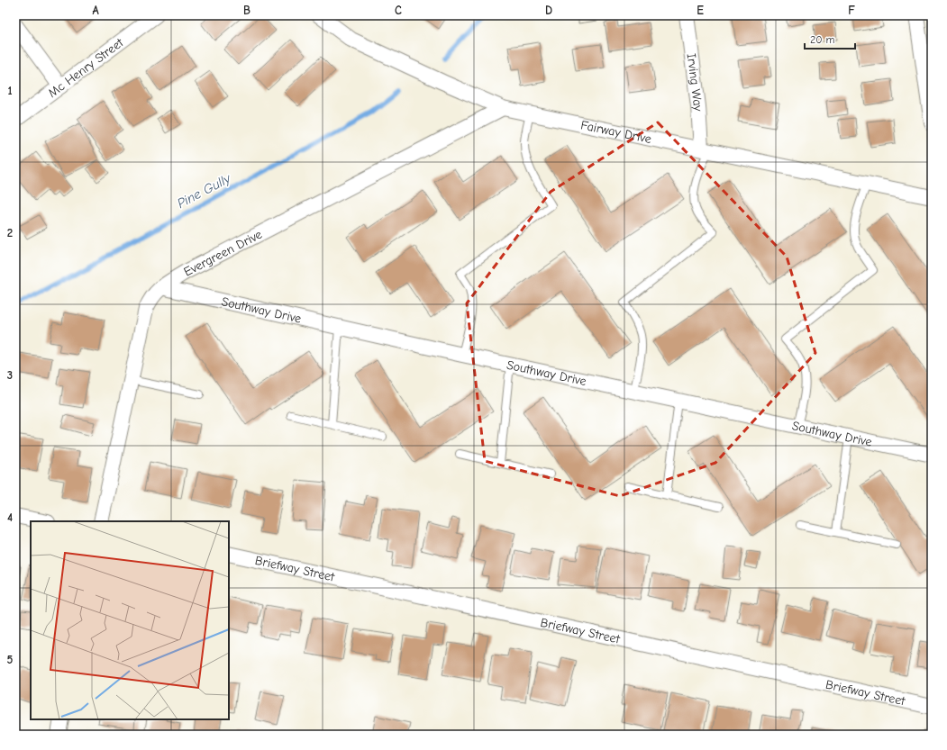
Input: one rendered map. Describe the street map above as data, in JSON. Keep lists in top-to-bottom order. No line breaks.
{"streets":{"street":["Mc Henry Street","Irving Way","Fairway Drive","Evergreen Drive","Southway Drive","Briefway Street"]},"crossings":[["Irving Way","Fairway Drive"],["Fairway Drive","Evergreen Drive"],["Evergreen Drive","Southway Drive"]],"water":["Pine Gully"],"scale_bar":"20 m","grid":{"columns":["A","B","C","D","E","F"],"rows":["1","2","3","4","5"]}}
